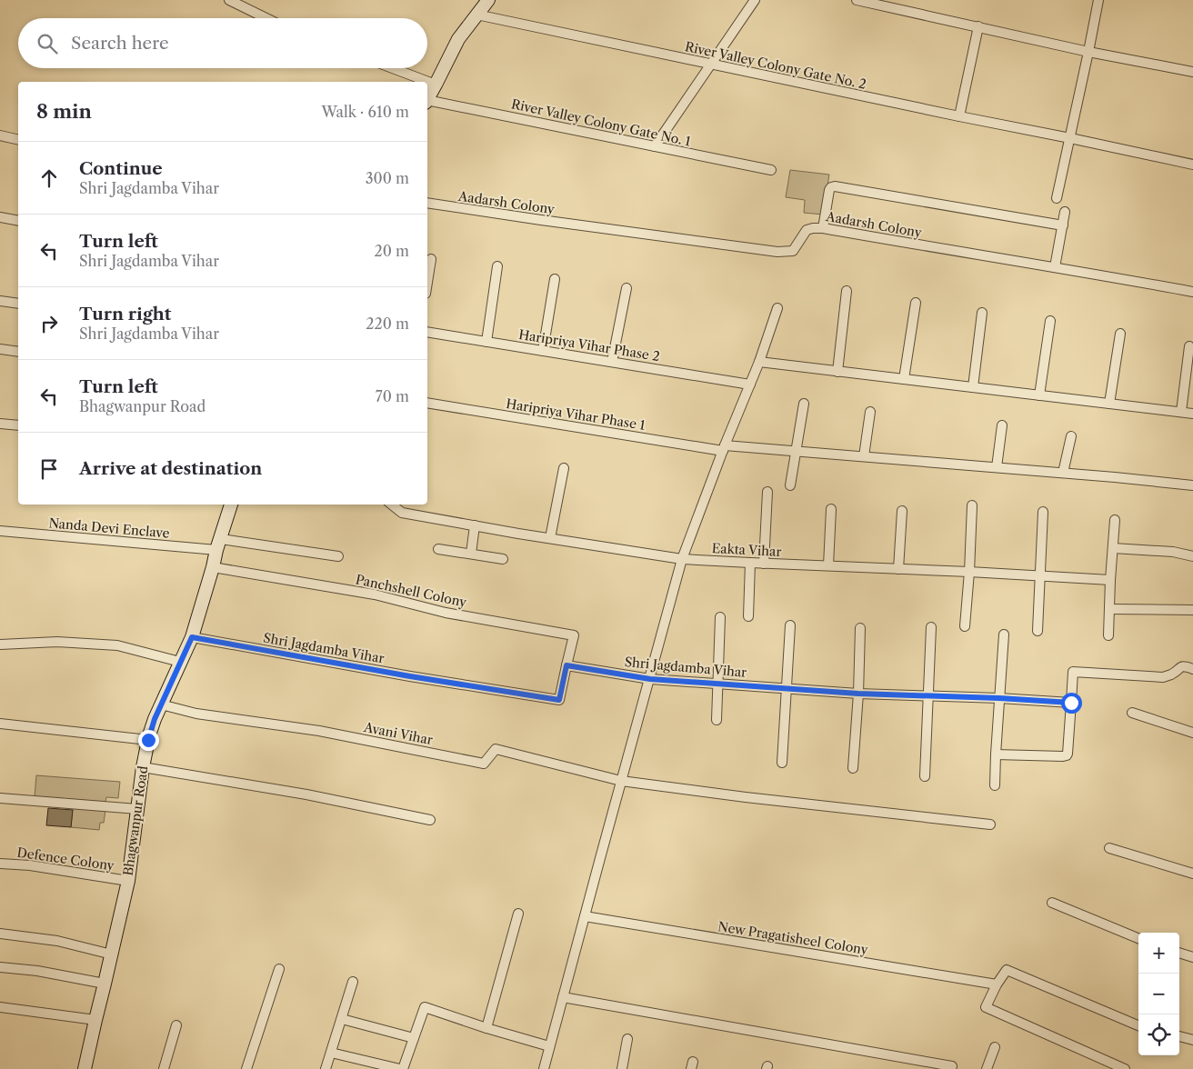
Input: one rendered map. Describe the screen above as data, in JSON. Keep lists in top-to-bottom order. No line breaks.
{"streets":{"street":["River Valley Colony Gate No. 2","River Valley Colony Gate No. 1","Aadarsh Colony","Haripriya Vihar Phase 2","Haripriya Vihar Phase 1","Nanda Devi Enclave","Eakta Vihar","Panchshell Colony","Shri Jagdamba Vihar","Avani Vihar","Bhagwanpur Road","Defence Colony","New Pragatisheel Colony"]},"crossings":[["Nanda Devi Enclave","Bhagwanpur Road"],["Panchshell Colony","Shri Jagdamba Vihar"],["Panchshell Colony","Bhagwanpur Road"],["Shri Jagdamba Vihar","Bhagwanpur Road"],["Avani Vihar","Bhagwanpur Road"],["Bhagwanpur Road","Defence Colony"]],"page":{"search":"Search here","heading":["8 min","Walk · 610 m"],"list":[["Continue","Shri Jagdamba Vihar","300 m"],["Turn left","Shri Jagdamba Vihar","20 m"],["Turn right","Shri Jagdamba Vihar","220 m"],["Turn left","Bhagwanpur Road","70 m"],"Arrive at destination"],"map_buttons":["+","−"]}}
